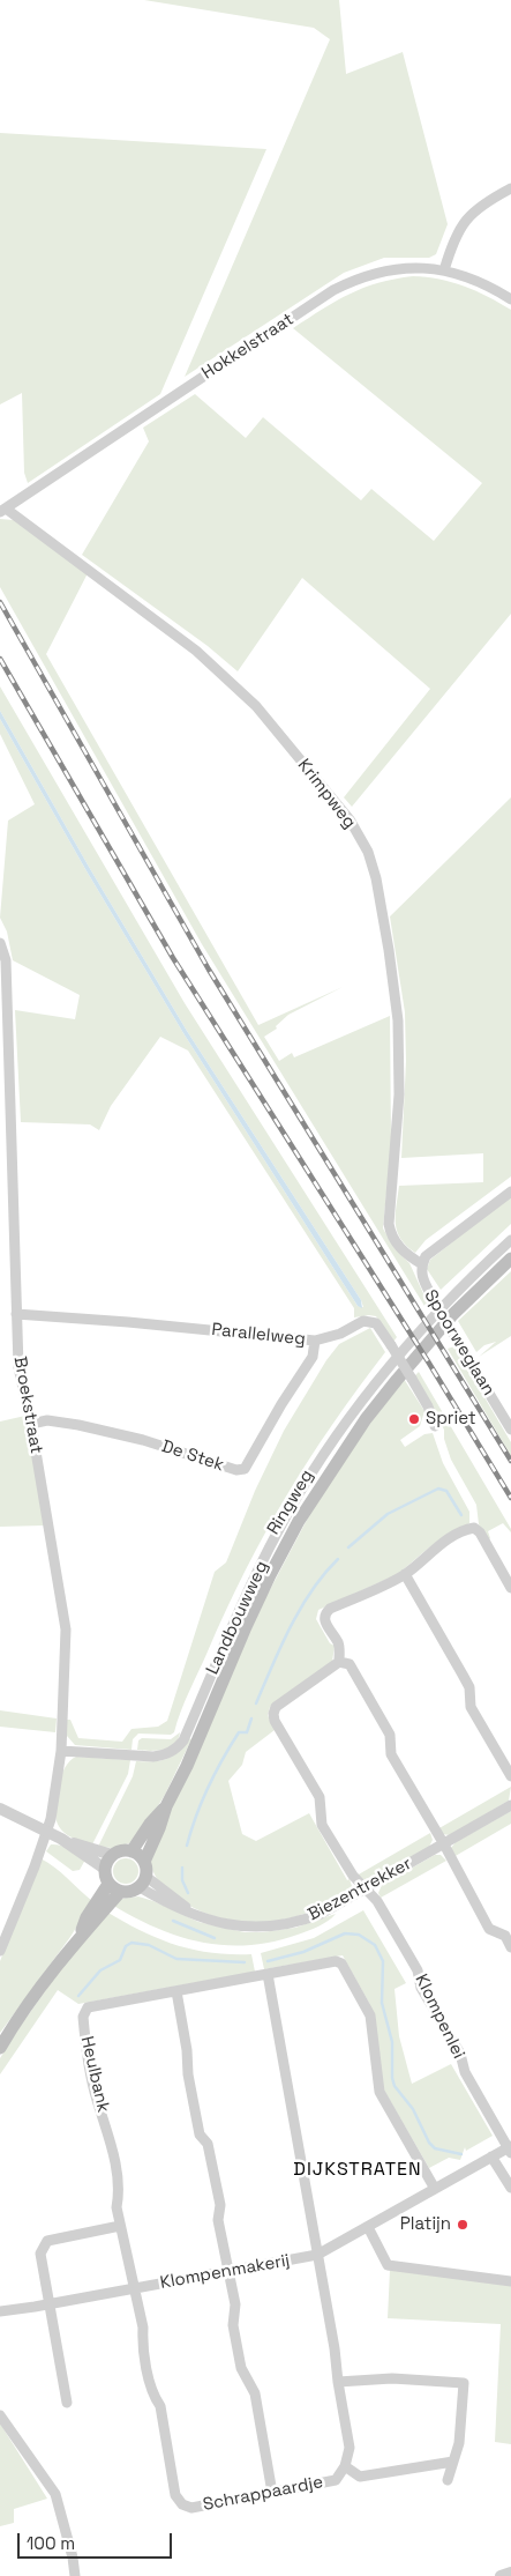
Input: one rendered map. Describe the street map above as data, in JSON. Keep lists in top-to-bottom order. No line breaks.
{"streets":{"main road":["Ringweg"],"street":["Hokkelstraat","Krimpweg","Parallelweg","Spoorweglaan","Broekstraat","De Stek","Landbouwweg","Biezentrekker","Klompenlei","Heulbank","Klompenmakerij","Schrappaardje"]},"crossings":[["Hokkelstraat","Krimpweg"],["Krimpweg","Spoorweglaan"],["Parallelweg","Broekstraat"],["Parallelweg","De Stek"],["Broekstraat","De Stek"],["Broekstraat","Landbouwweg"],["Ringweg","Biezentrekker"],["Biezentrekker","Klompenlei"],["Klompenlei","Klompenmakerij"],["Heulbank","Klompenmakerij"],["Heulbank","Schrappaardje"],["Klompenmakerij","Schrappaardje"]],"districts":["DIJKSTRATEN"],"places":["Spriet","Platijn"],"scale_bar":"100 m"}
